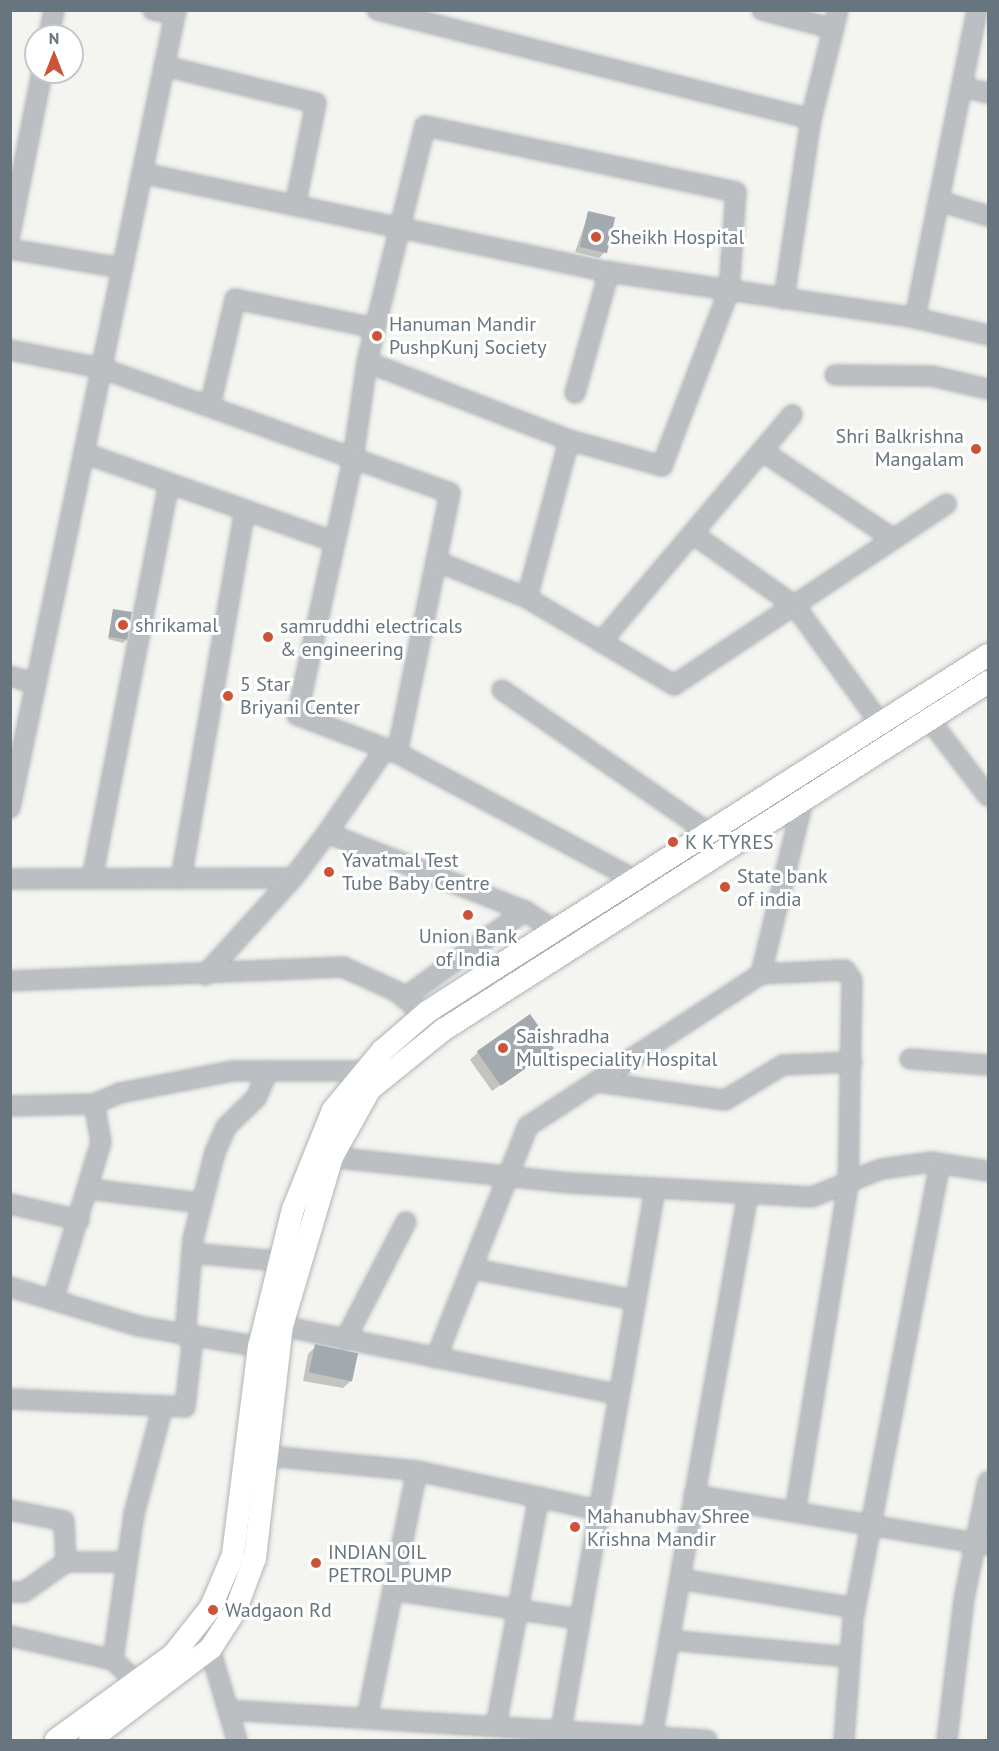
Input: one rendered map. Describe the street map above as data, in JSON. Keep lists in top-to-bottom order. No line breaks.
{"places":["Sheikh Hospital","Hanuman Mandir PushpKunj Society","Shri Balkrishna Mangalam","shrikamal","samruddhi electricals & engineering","5 Star Briyani Center","K K TYRES","Yavatmal Test Tube Baby Centre","State bank of india","Union Bank of India","Saishradha Multispeciality Hospital","Mahanubhav Shree Krishna Mandir","INDIAN OIL PETROL PUMP","Wadgaon Rd"],"north":"top"}
